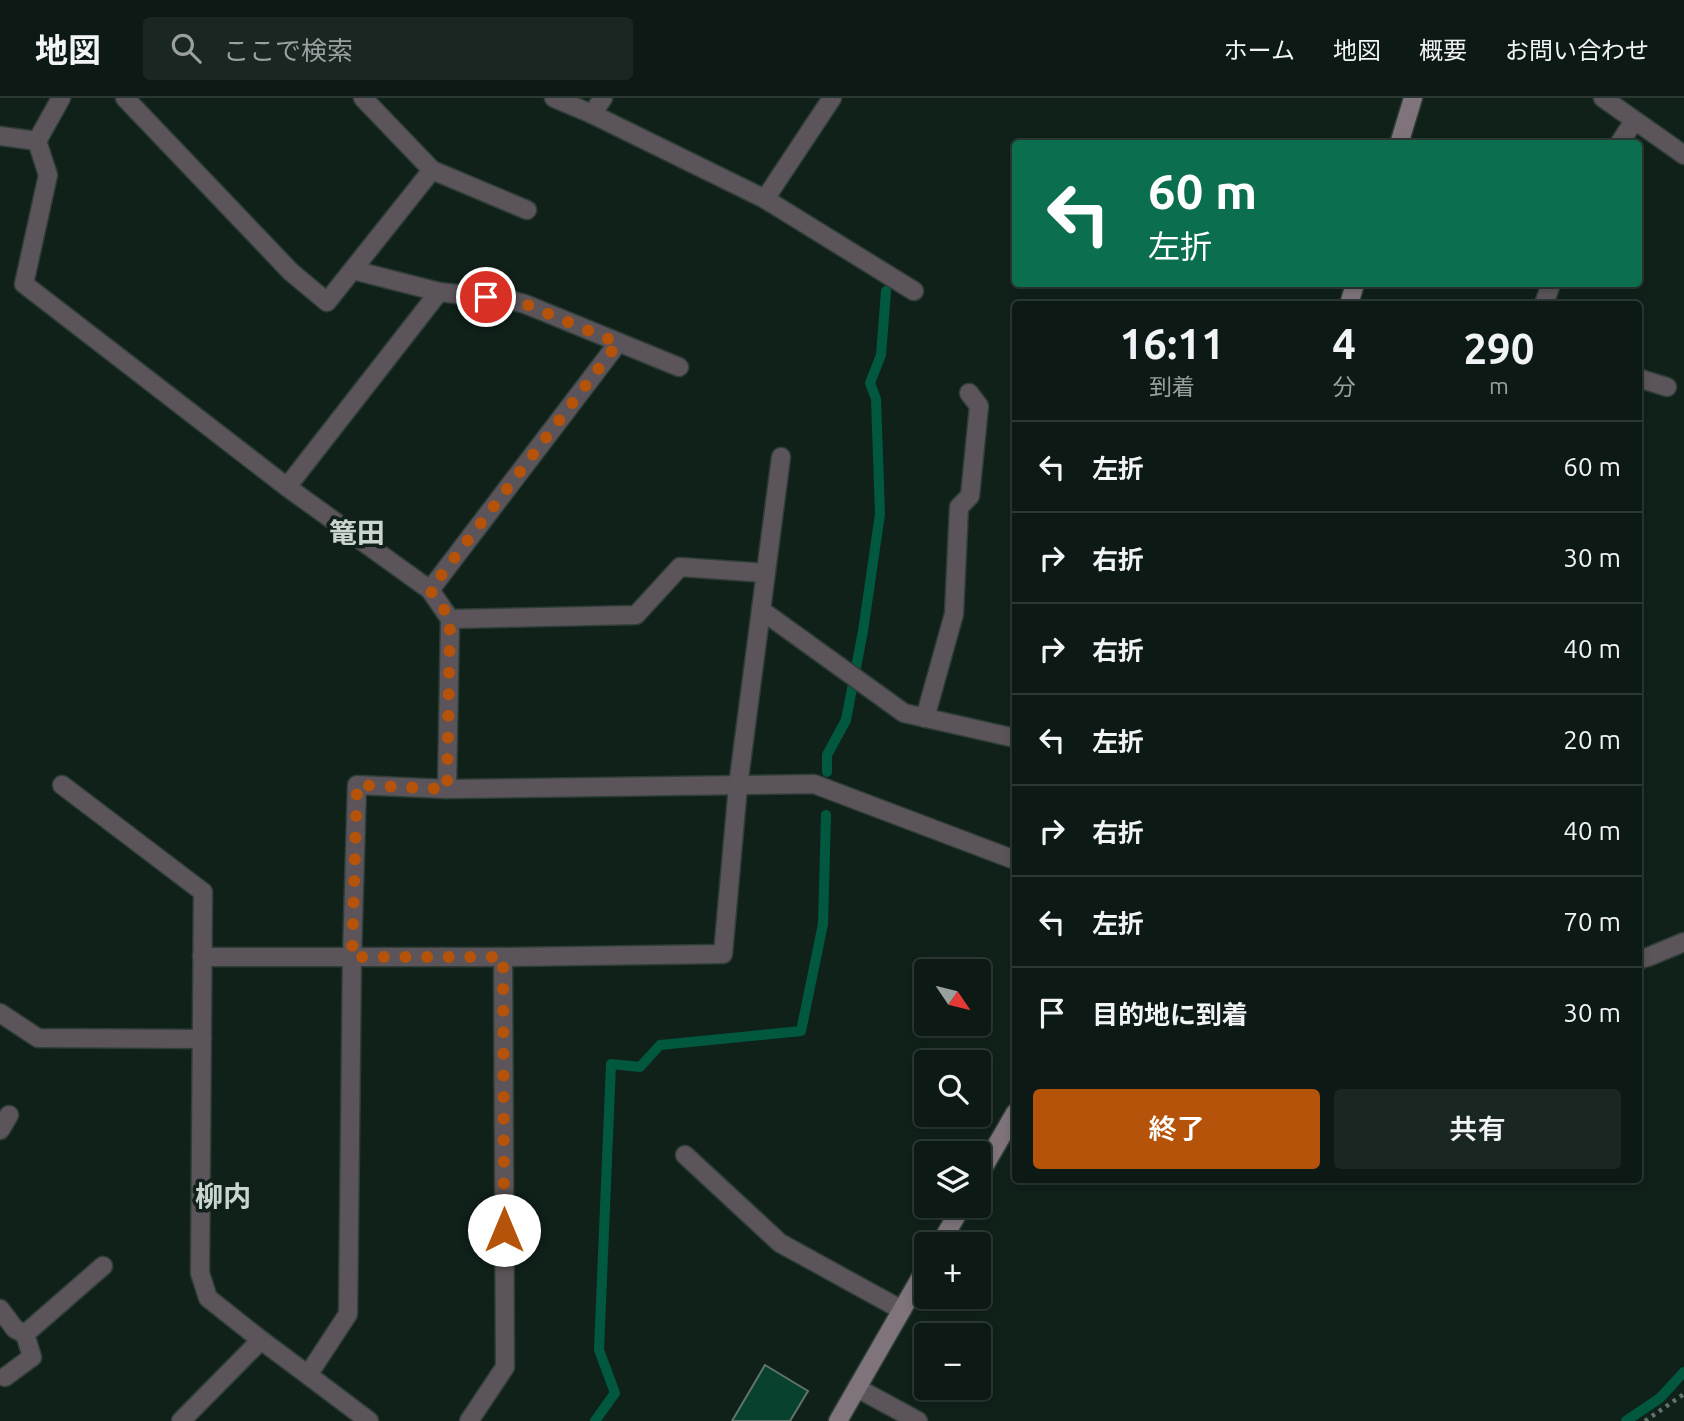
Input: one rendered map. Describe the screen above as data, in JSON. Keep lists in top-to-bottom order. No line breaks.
{"districts":["篭田","柳内"],"north":"bottom right","page":{"header":"地図","search":"ここで検索","nav":["ホーム","地図","概要","お問い合わせ"],"turn":["60 m","左折"],"eta":["16:11","到着","4","分","290","m"],"list":[{"name":"左折","value":"60 m"},{"name":"右折","value":"30 m"},{"name":"右折","value":"40 m"},{"name":"左折","value":"20 m"},{"name":"右折","value":"40 m"},{"name":"左折","value":"70 m"},{"name":"目的地に到着","value":"30 m"}],"map_buttons":["+","−"],"buttons":["終了","共有"]}}
